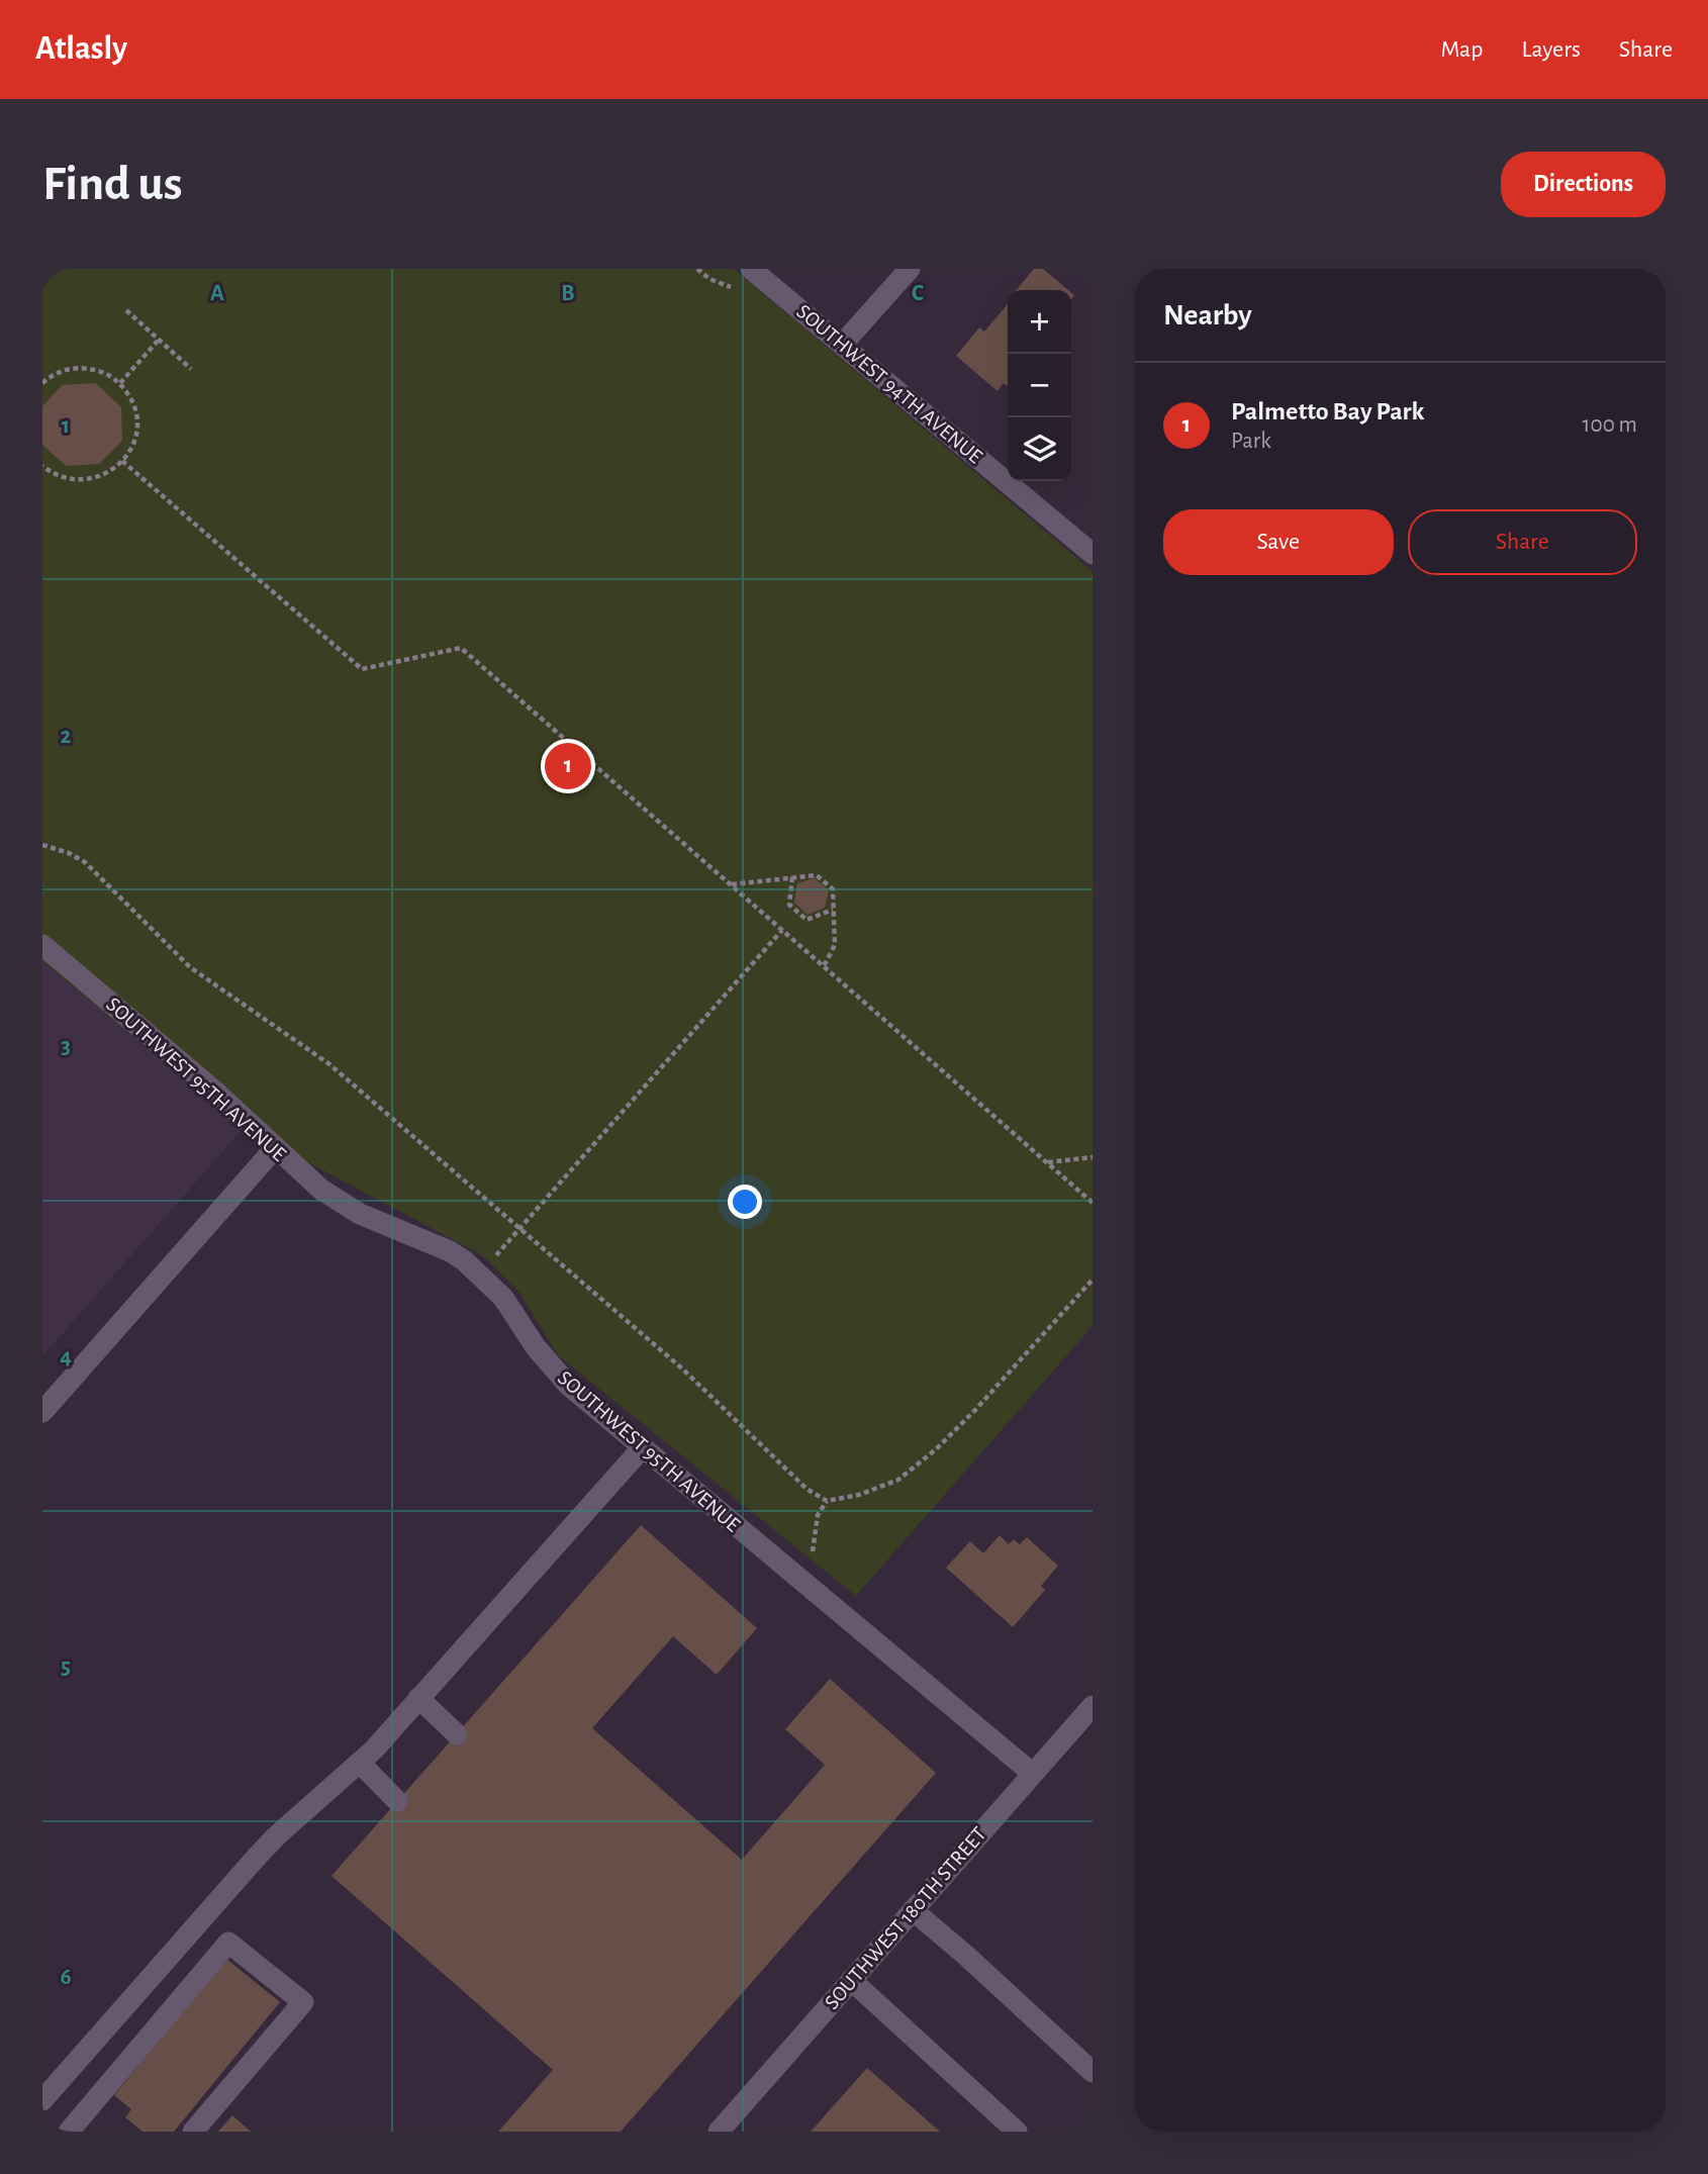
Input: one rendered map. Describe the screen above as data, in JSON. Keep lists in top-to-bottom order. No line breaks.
{"streets":{"street":["SOUTHWEST 94TH AVENUE","SOUTHWEST 95TH AVENUE","SOUTHWEST 180TH STREET"]},"crossings":[["SOUTHWEST 95TH AVENUE","SOUTHWEST 180TH STREET"]],"page":{"header":"Atlasly","nav":["Map","Layers","Share"],"buttons":["Directions",["Save","Share"]],"title":"Find us","heading":"Nearby","map_buttons":["+","−"],"list":[{"mark":"1","name":"Palmetto Bay Park","note":"Park","value":"100 m"}],"pins":"1"},"grid":{"columns":["A","B","C"],"rows":["1","2","3","4","5","6"]}}
